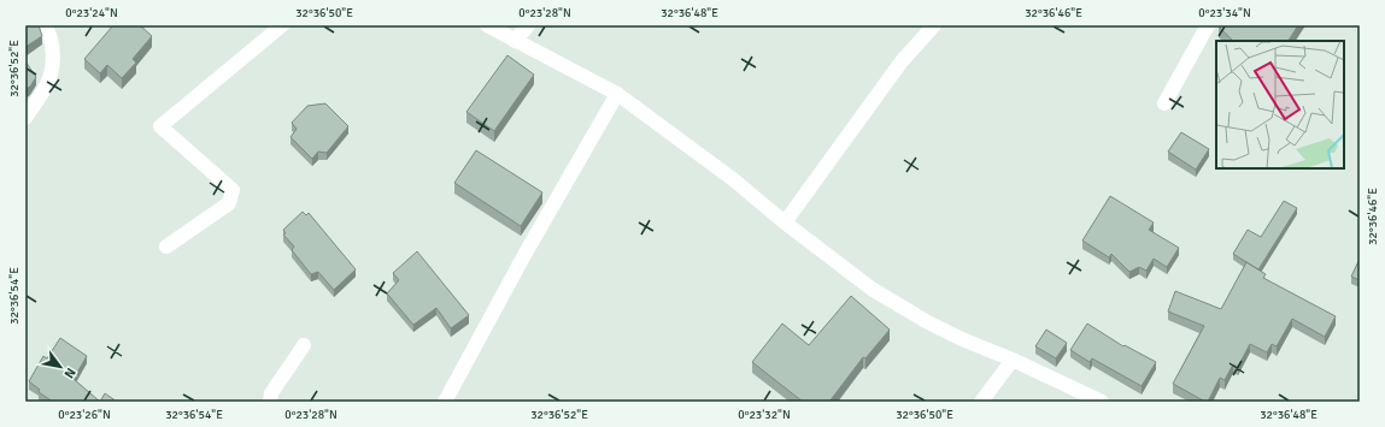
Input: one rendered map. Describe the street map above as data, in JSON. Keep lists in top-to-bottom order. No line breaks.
{"north":"bottom right","coordinates":["0°23'24\"N","32°36'50\"E","0°23'28\"N","32°36'48\"E","32°36'46\"E","0°23'34\"N","32°36'52\"E","32°36'54\"E","0°23'26\"N","0°23'32\"N"]}
